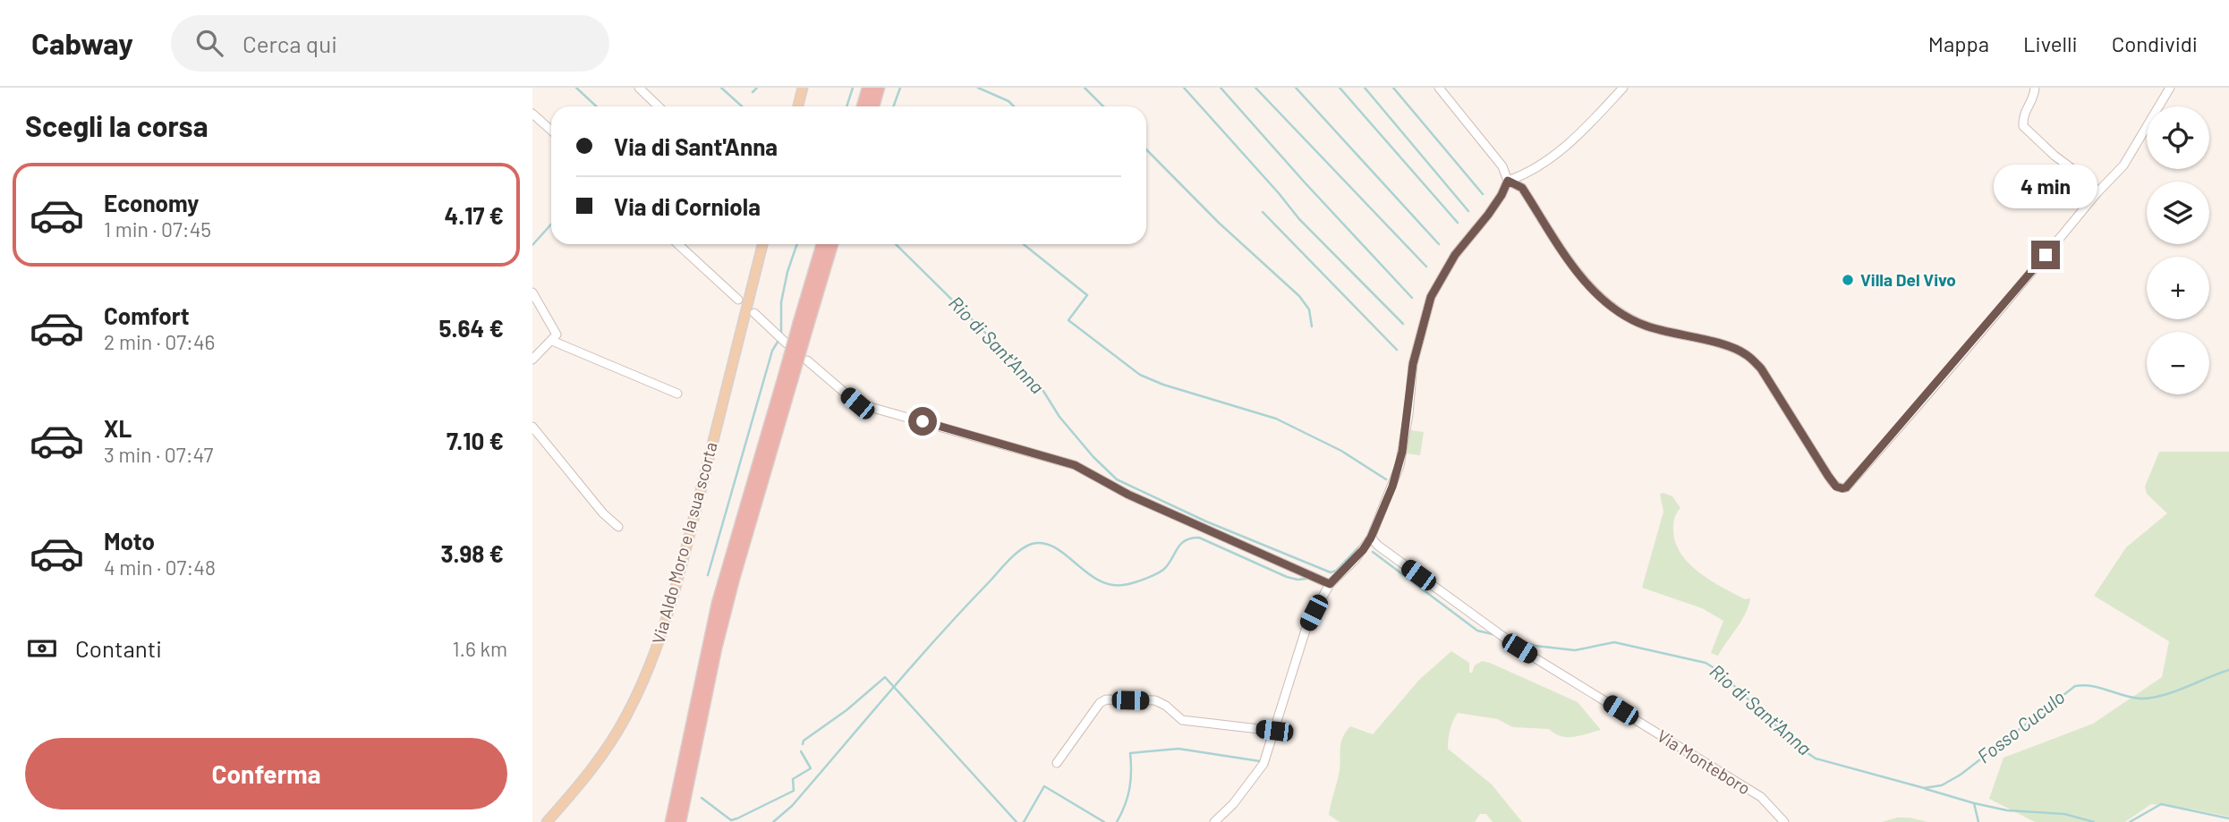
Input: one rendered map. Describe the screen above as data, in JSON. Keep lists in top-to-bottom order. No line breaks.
{"streets":{"main road":["Via Aldo Moro e la sua scorta"],"street":["Via Monteboro"]},"water":["Rio di Sant'Anna","Fosso Cuculo"],"places":["Villa Del Vivo"],"page":{"header":"Cabway","search":"Cerca qui","nav":["Mappa","Livelli","Condividi"],"heading":"Scegli la corsa","map_buttons":["+","−"],"banner":["Via di Sant'Anna","Via di Corniola"],"list":[{"name":"Economy","note":"1 min · 07:45","value":"4.17 €"},{"name":"Comfort","note":"2 min · 07:46","value":"5.64 €"},{"name":"XL","note":"3 min · 07:47","value":"7.10 €"},{"name":"Moto","note":"4 min · 07:48","value":"3.98 €"}],"bubble":"4 min","pay":["Contanti","1.6 km"],"buttons":"Conferma"}}
